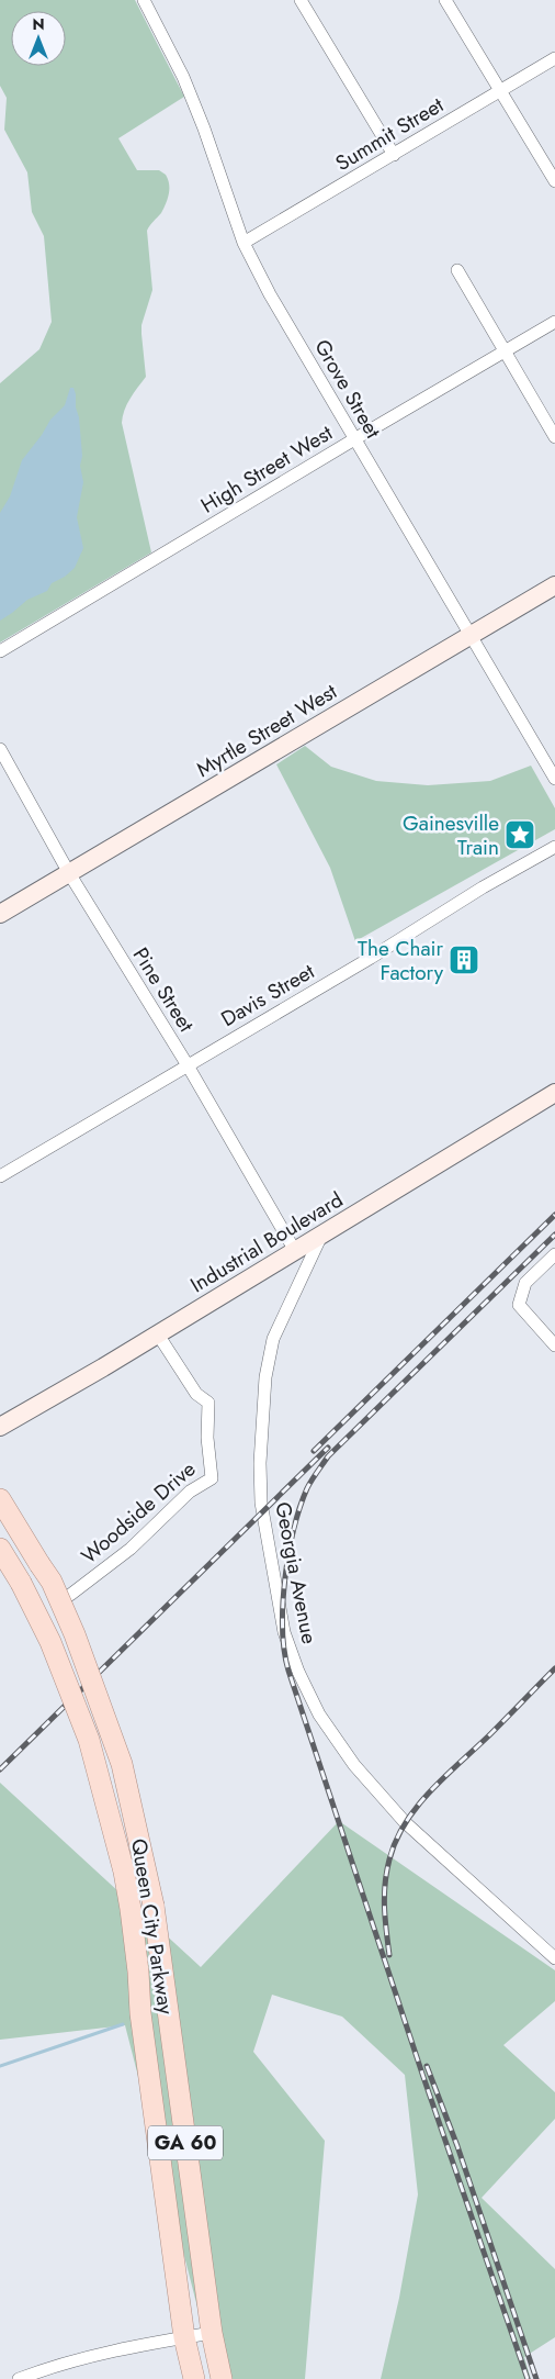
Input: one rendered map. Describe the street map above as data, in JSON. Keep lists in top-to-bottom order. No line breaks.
{"streets":{"main road":["Queen City Parkway","GA 60"],"street":["Summit Street","Grove Street","High Street West","Myrtle Street West","Pine Street","Davis Street","Industrial Boulevard","Woodside Drive","Georgia Avenue"]},"crossings":[["Summit Street","Grove Street"],["Grove Street","High Street West"],["Grove Street","Myrtle Street West"],["Myrtle Street West","Pine Street"],["Pine Street","Davis Street"],["Pine Street","Industrial Boulevard"],["Industrial Boulevard","Woodside Drive"],["Industrial Boulevard","Georgia Avenue"]],"places":{"place":["Gainesville Train"],"building":["The Chair Factory"]},"north":"top"}
